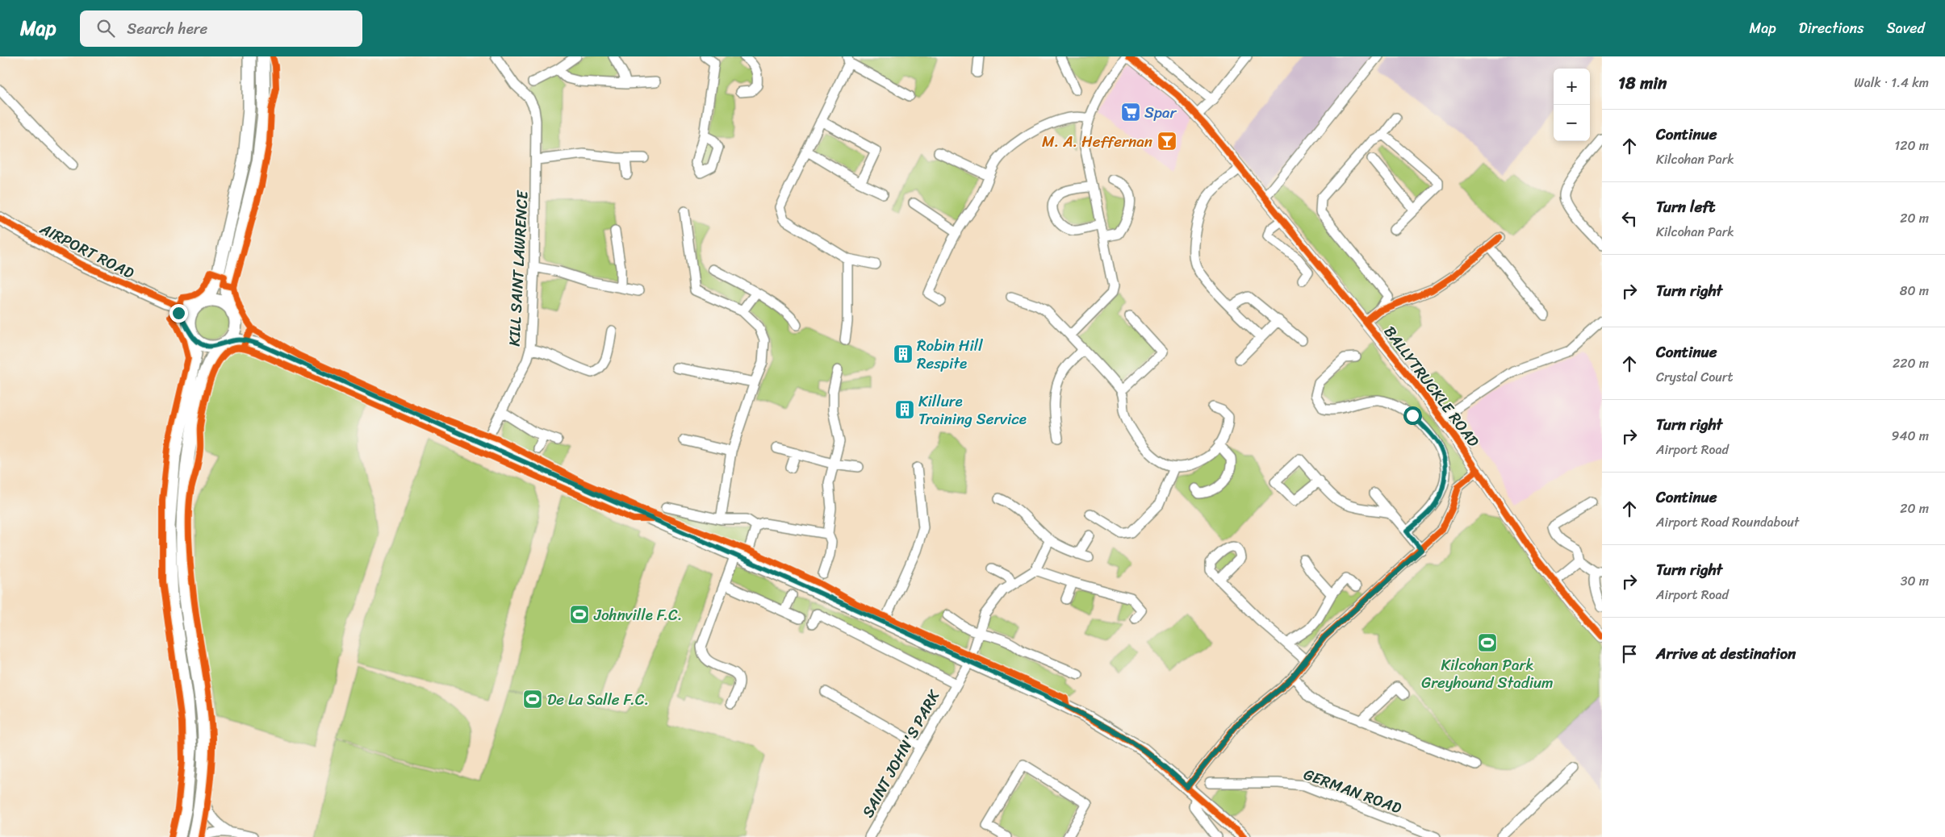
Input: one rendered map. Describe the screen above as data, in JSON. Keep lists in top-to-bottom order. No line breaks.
{"streets":{"main road":["AIRPORT ROAD"],"street":["KILL SAINT LAWRENCE","BALLYTRUCKLE ROAD","SAINT JOHN'S PARK","GERMAN ROAD"]},"places":{"supermarket":["Spar"],"bar":["M. A. Heffernan"],"building":["Robin Hill Respite","Killure Training Service"],"sports":["Johnville F.C.","Kilcohan Park Greyhound Stadium","De La Salle F.C."]},"page":{"header":"Map","search":"Search here","nav":["Map","Directions","Saved"],"heading":["18 min","Walk · 1.4 km"],"map_buttons":["+","−"],"list":[["Continue","Kilcohan Park","120 m"],["Turn left","Kilcohan Park","20 m"],["Turn right","80 m"],["Continue","Crystal Court","220 m"],["Turn right","Airport Road","940 m"],["Continue","Airport Road Roundabout","20 m"],["Turn right","Airport Road","30 m"],"Arrive at destination"]}}
